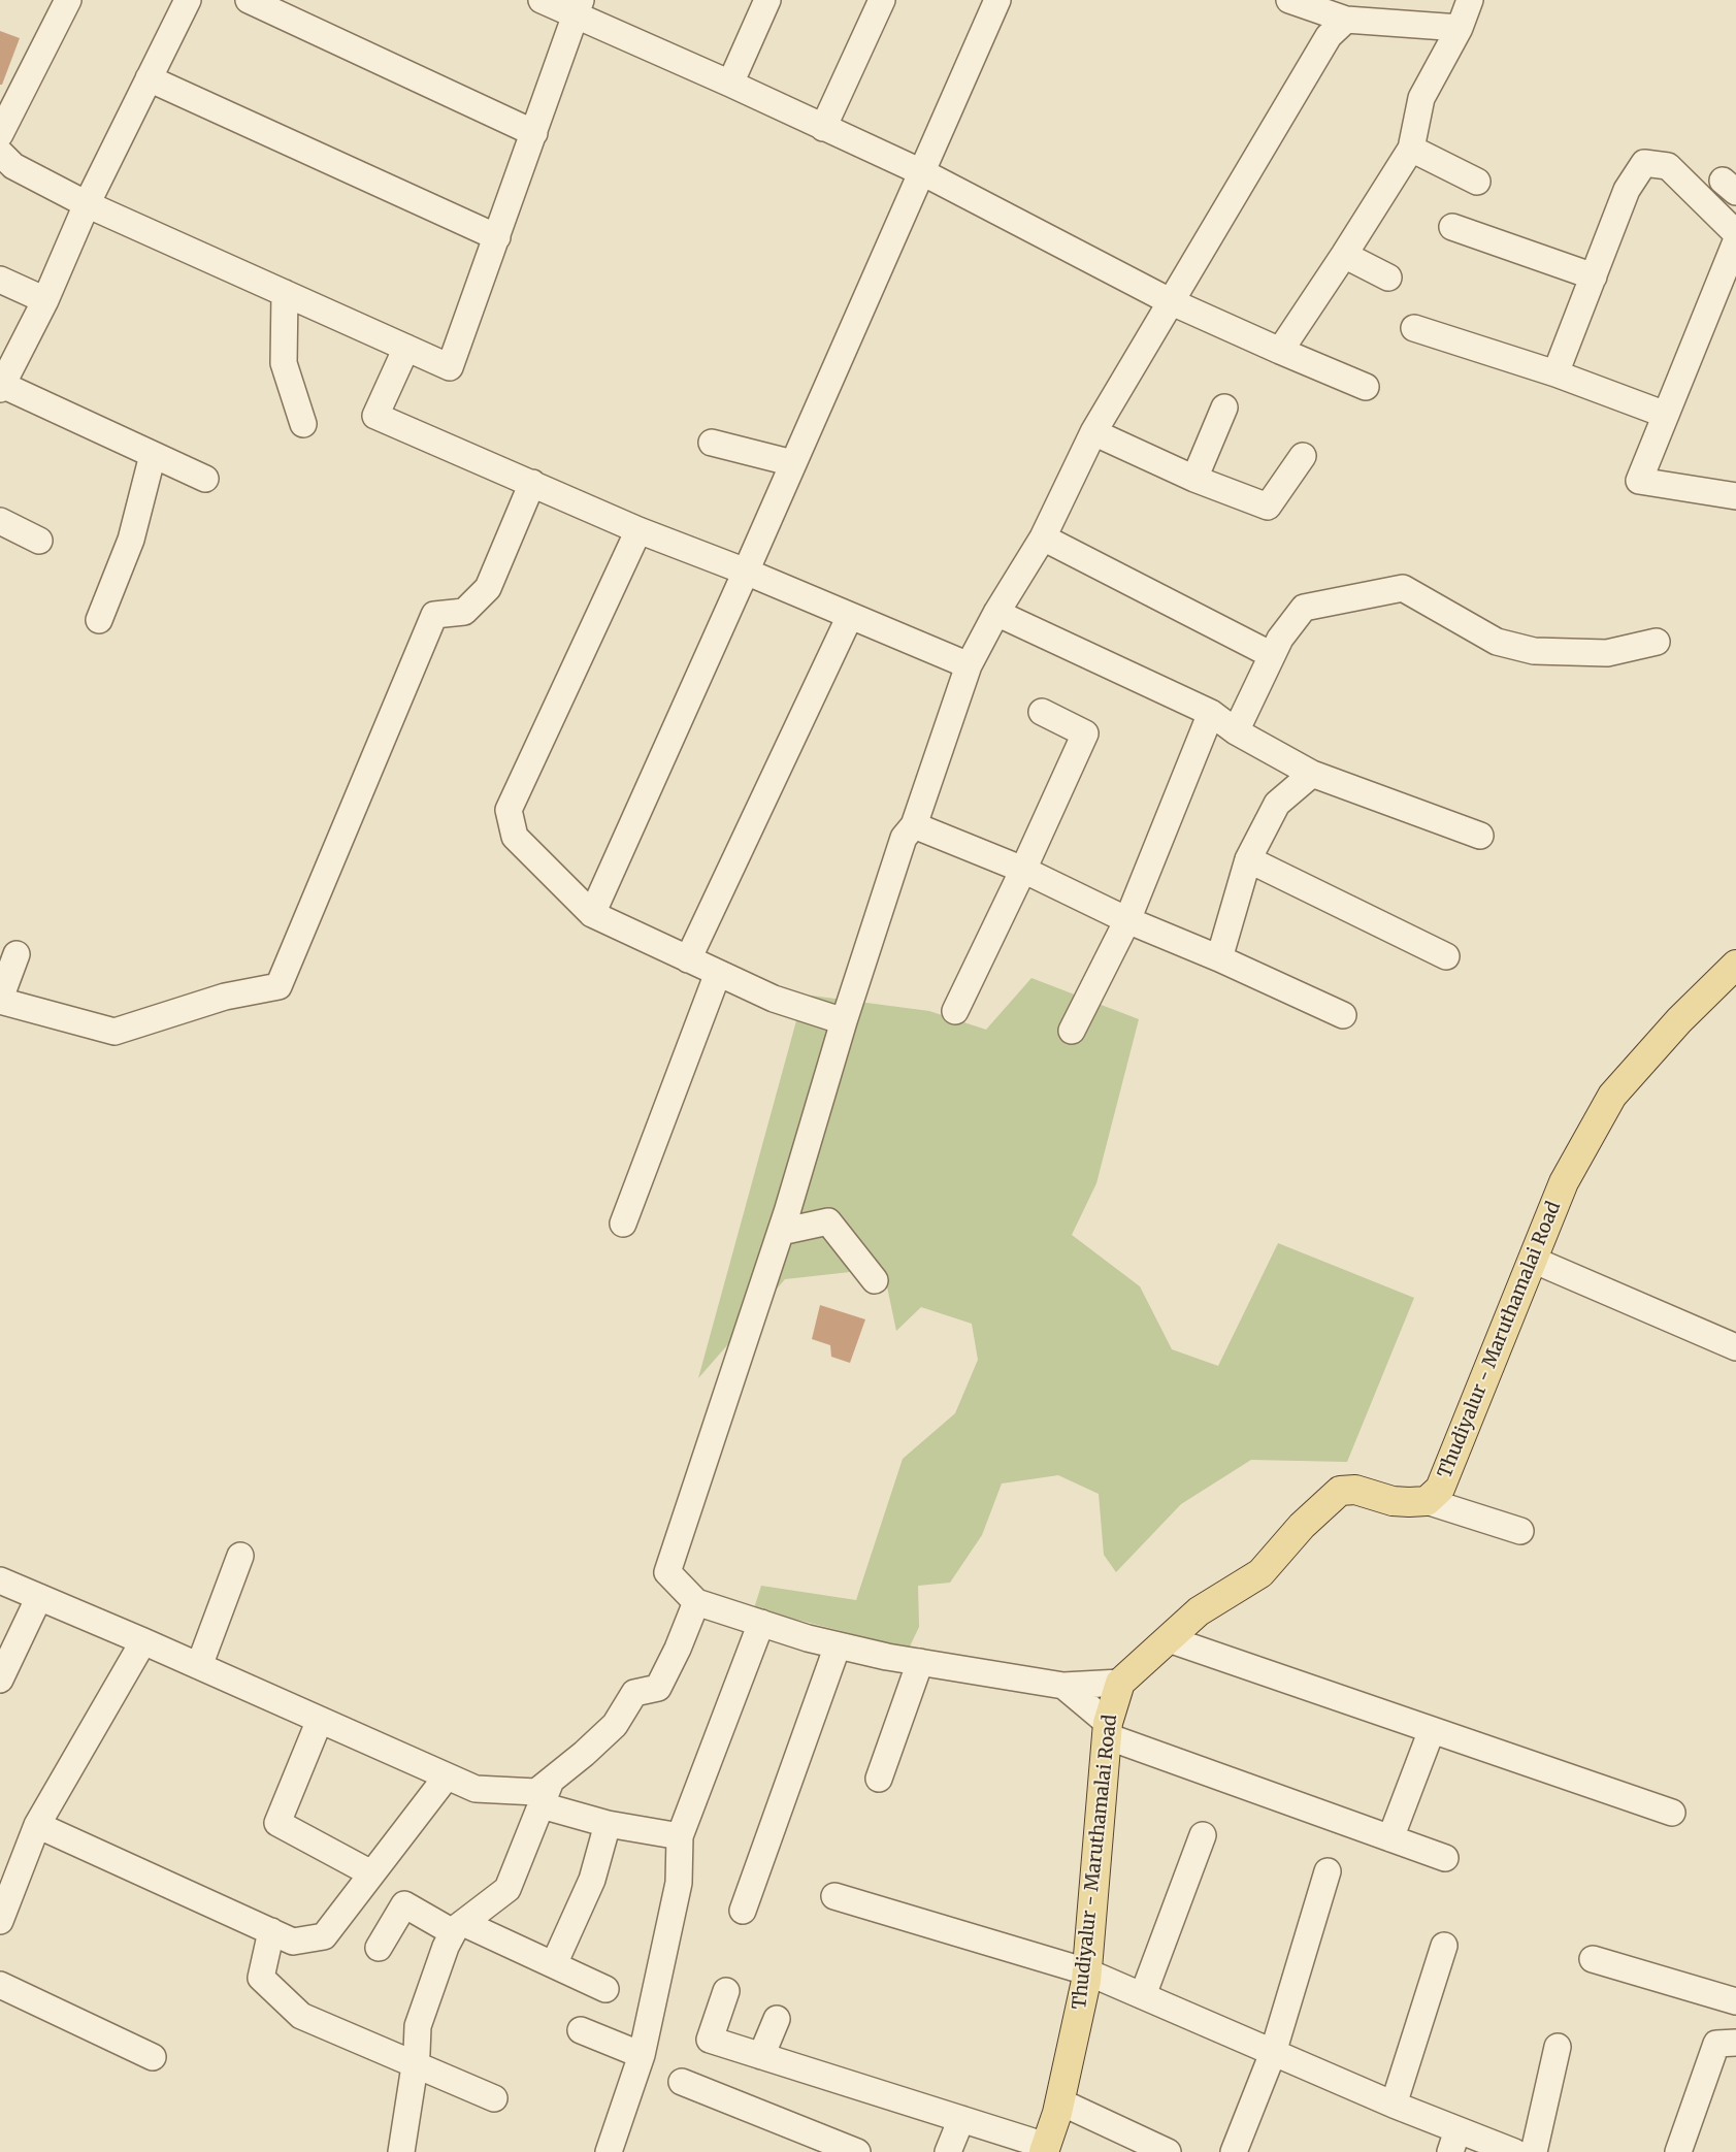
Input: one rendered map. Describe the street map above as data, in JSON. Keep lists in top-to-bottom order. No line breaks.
{"streets":{"main road":["Thudiyalur - Maruthamalai Road"]}}
